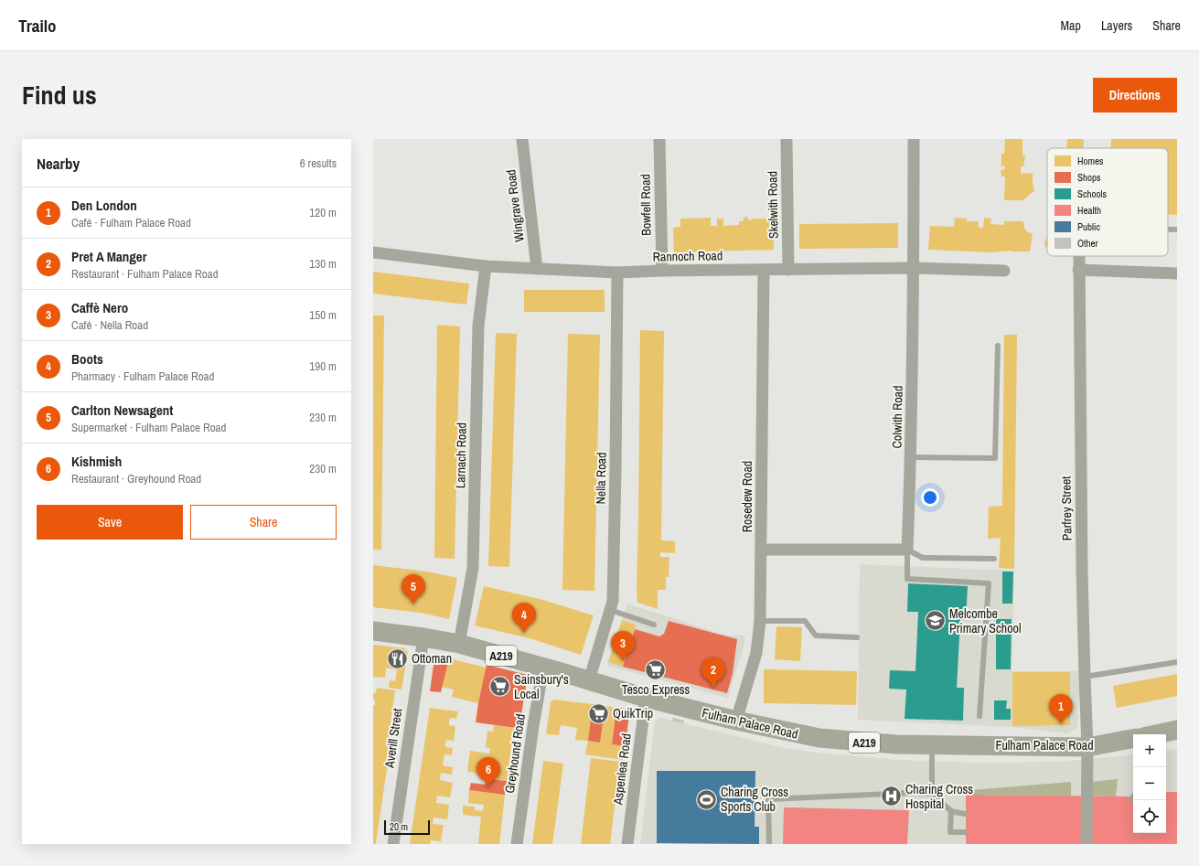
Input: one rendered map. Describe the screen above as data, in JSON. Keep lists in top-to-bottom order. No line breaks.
{"streets":{"main road":["A219","Fulham Palace Road"],"street":["Bowfell Road","Skelwith Road","Wingrave Road","Rannoch Road","Colwith Road","Larnach Road","Nella Road","Rosedew Road","Parfrey Street","Averill Street","Greyhound Road","Aspenlea Road"]},"crossings":[["Bowfell Road","Rannoch Road"],["Skelwith Road","Rannoch Road"],["Wingrave Road","Rannoch Road"],["Rannoch Road","Colwith Road"],["Rannoch Road","Larnach Road"],["Rannoch Road","Nella Road"],["Rannoch Road","Rosedew Road"],["Larnach Road","Fulham Palace Road"],["Nella Road","Fulham Palace Road"],["Rosedew Road","Fulham Palace Road"],["Parfrey Street","Fulham Palace Road"],["Fulham Palace Road","Averill Street"],["Fulham Palace Road","Greyhound Road"],["Fulham Palace Road","Aspenlea Road"]],"places":{"school or university":["Melcombe Primary School"],"restaurant":["Ottoman"],"supermarket":["Tesco Express","Sainsbury's Local","QuikTrip"],"hospital":["Charing Cross Hospital"],"sports":["Charing Cross Sports Club"]},"legend":["Homes","Shops","Schools","Health","Public","Other"],"scale_bar":"20 m","page":{"header":"Trailo","nav":["Map","Layers","Share"],"title":"Find us","buttons":["Directions",["Save","Share"]],"heading":["Nearby","6 results"],"list":[{"mark":"1","name":"Den London","note":"Café · Fulham Palace Road","value":"120 m"},{"mark":"2","name":"Pret A Manger","note":"Restaurant · Fulham Palace Road","value":"130 m"},{"mark":"3","name":"Caffè Nero","note":"Café · Nella Road","value":"150 m"},{"mark":"4","name":"Boots","note":"Pharmacy · Fulham Palace Road","value":"190 m"},{"mark":"5","name":"Carlton Newsagent","note":"Supermarket · Fulham Palace Road","value":"230 m"},{"mark":"6","name":"Kishmish","note":"Restaurant · Greyhound Road","value":"230 m"}],"pins":["5","4","3","2","1","6"],"map_buttons":["+","−"],"scale":"20 m"}}
